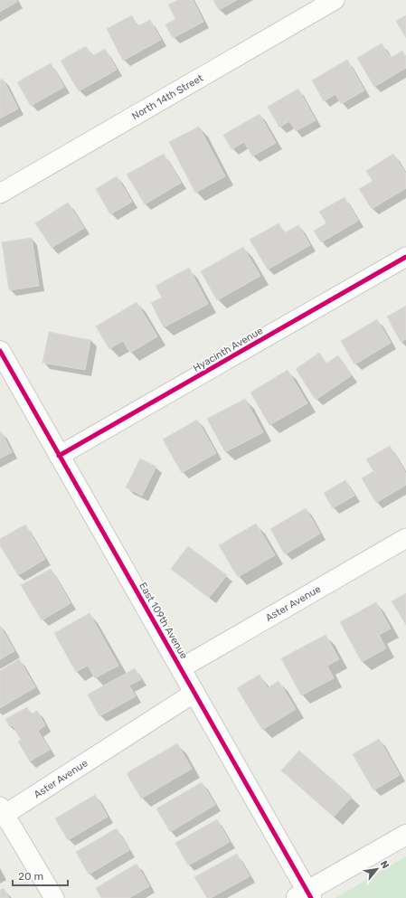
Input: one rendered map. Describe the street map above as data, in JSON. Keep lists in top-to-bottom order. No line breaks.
{"streets":{"street":["North 14th Street","Hyacinth Avenue","Aster Avenue","East 109th Avenue"]},"crossings":[["Hyacinth Avenue","East 109th Avenue"],["Aster Avenue","East 109th Avenue"]],"scale_bar":"20 m","north":"top right"}
